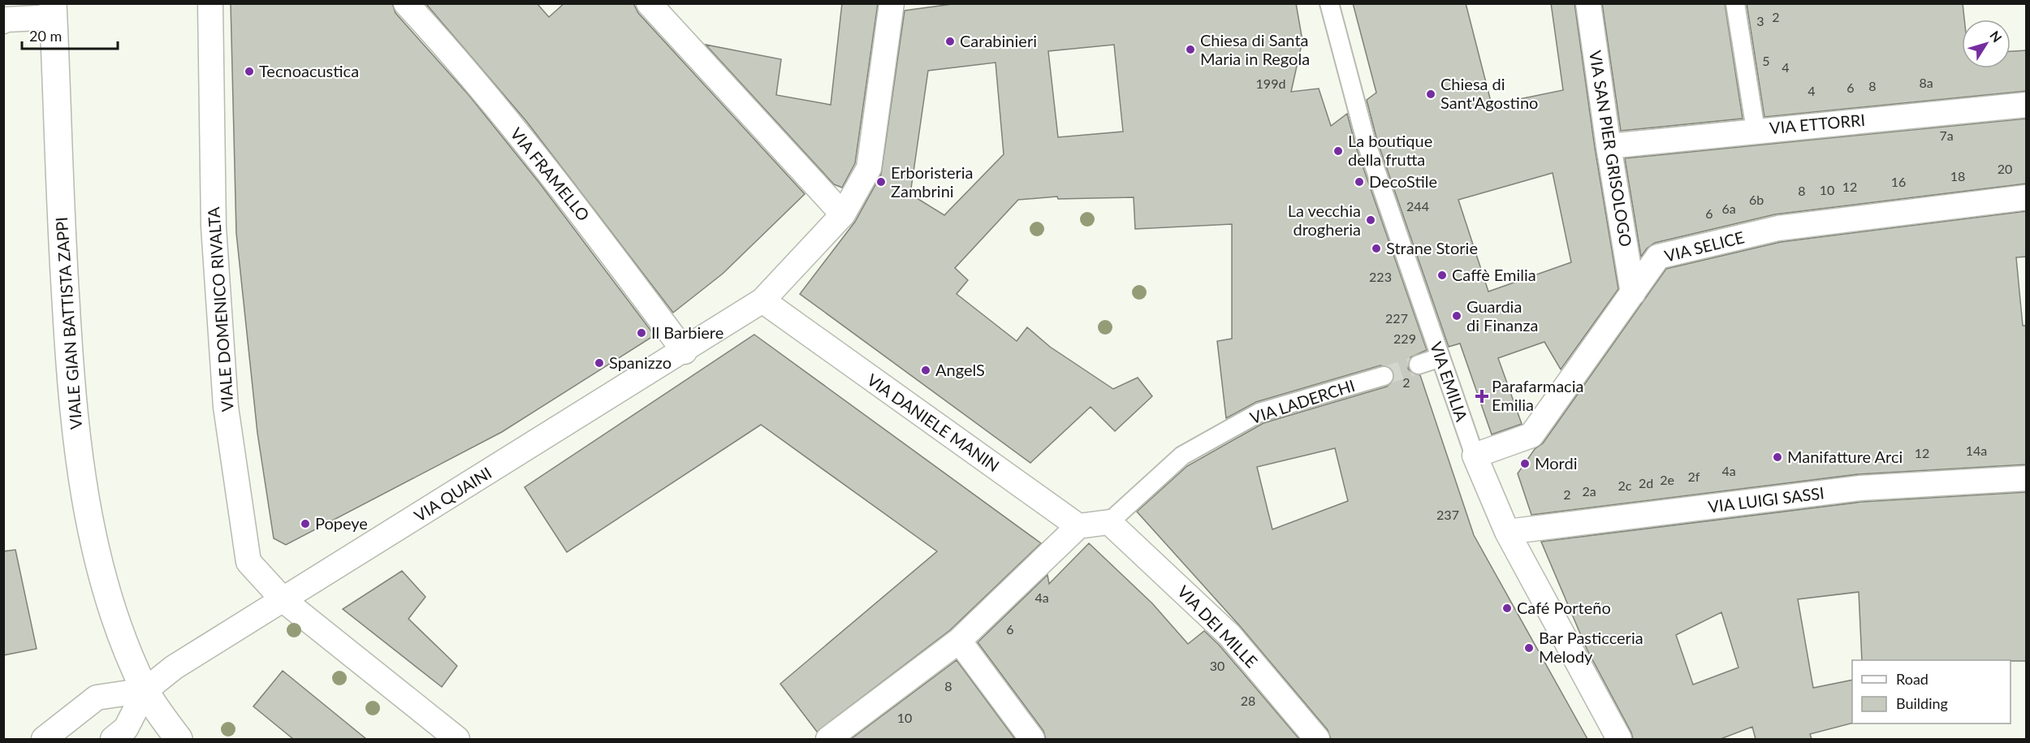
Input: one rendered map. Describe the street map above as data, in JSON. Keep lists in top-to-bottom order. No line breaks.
{"streets":{"street":["VIA ETTORRI","VIA SAN PIER GRISOLOGO","VIA FRAMELLO","VIA SELICE","VIALE DOMENICO RIVALTA","VIALE GIAN BATTISTA ZAPPI","VIA EMILIA","VIA LADERCHI","VIA DANIELE MANIN","VIA QUAINI","VIA LUIGI SASSI","VIA DEI MILLE"]},"crossings":[["VIA ETTORRI","VIA SAN PIER GRISOLOGO"],["VIA SAN PIER GRISOLOGO","VIA SELICE"],["VIA FRAMELLO","VIA QUAINI"],["VIA SELICE","VIA EMILIA"],["VIALE DOMENICO RIVALTA","VIA QUAINI"],["VIALE GIAN BATTISTA ZAPPI","VIA QUAINI"],["VIA EMILIA","VIA LUIGI SASSI"],["VIA LADERCHI","VIA DEI MILLE"],["VIA DANIELE MANIN","VIA QUAINI"]],"places":{"other":["Carabinieri","Chiesa di Santa Maria in Regola","Tecnoacustica","Chiesa di Sant'Agostino","La boutique della frutta","Erboristeria Zambrini","DecoStile","La vecchia drogheria","Strane Storie","Caffè Emilia","Guardia di Finanza","Il Barbiere","Spanizzo","AngelS","Manifatture Arci","Mordi","Popeye","Café Porteño","Bar Pasticceria Melody"],"health":["Parafarmacia Emilia"]},"house_numbers":["2","3","5","4","8a","199d","8","6","4","7a","20","18","16","12","10","8","6b","244","6a","6","223","227","229","2","14a","12","4a","2f","2e","2d","2c","2a","2","237","4a","6","30","8","28","10"],"legend":["Road","Building"],"scale_bar":"20 m","north":"top right"}
